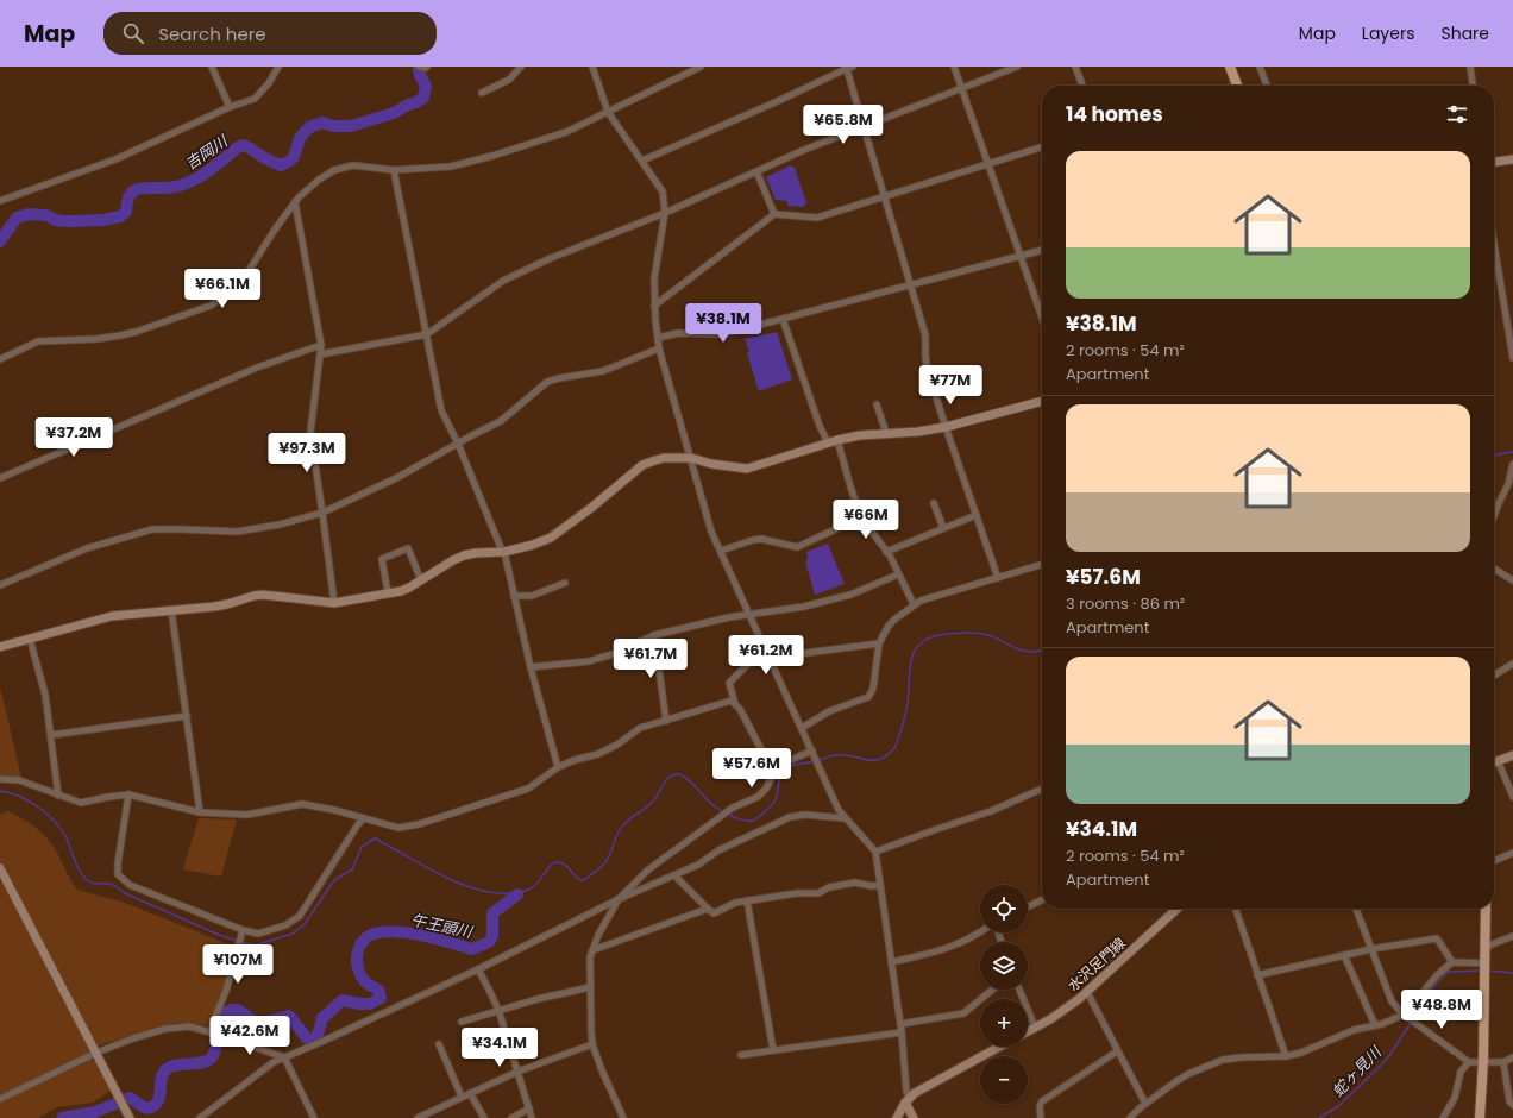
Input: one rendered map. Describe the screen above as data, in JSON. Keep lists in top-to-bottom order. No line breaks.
{"streets":{"street":["水沢足門線"]},"water":["吉岡川","午王頭川","蛇ヶ見川"],"page":{"header":"Map","search":"Search here","nav":["Map","Layers","Share"],"heading":"14 homes","price":["¥65.8M","¥66.1M","¥38.1M","¥77M","¥37.2M","¥97.3M","¥66M","¥61.2M","¥61.7M","¥57.6M","¥107M","¥48.8M","¥42.6M","¥34.1M"],"list":[{"name":"¥38.1M","note":"2 rooms · 54 m² · Apartment"},{"name":"¥57.6M","note":"3 rooms · 86 m² · Apartment"},{"name":"¥34.1M","note":"2 rooms · 54 m² · Apartment"}],"map_buttons":["+","−"]}}
